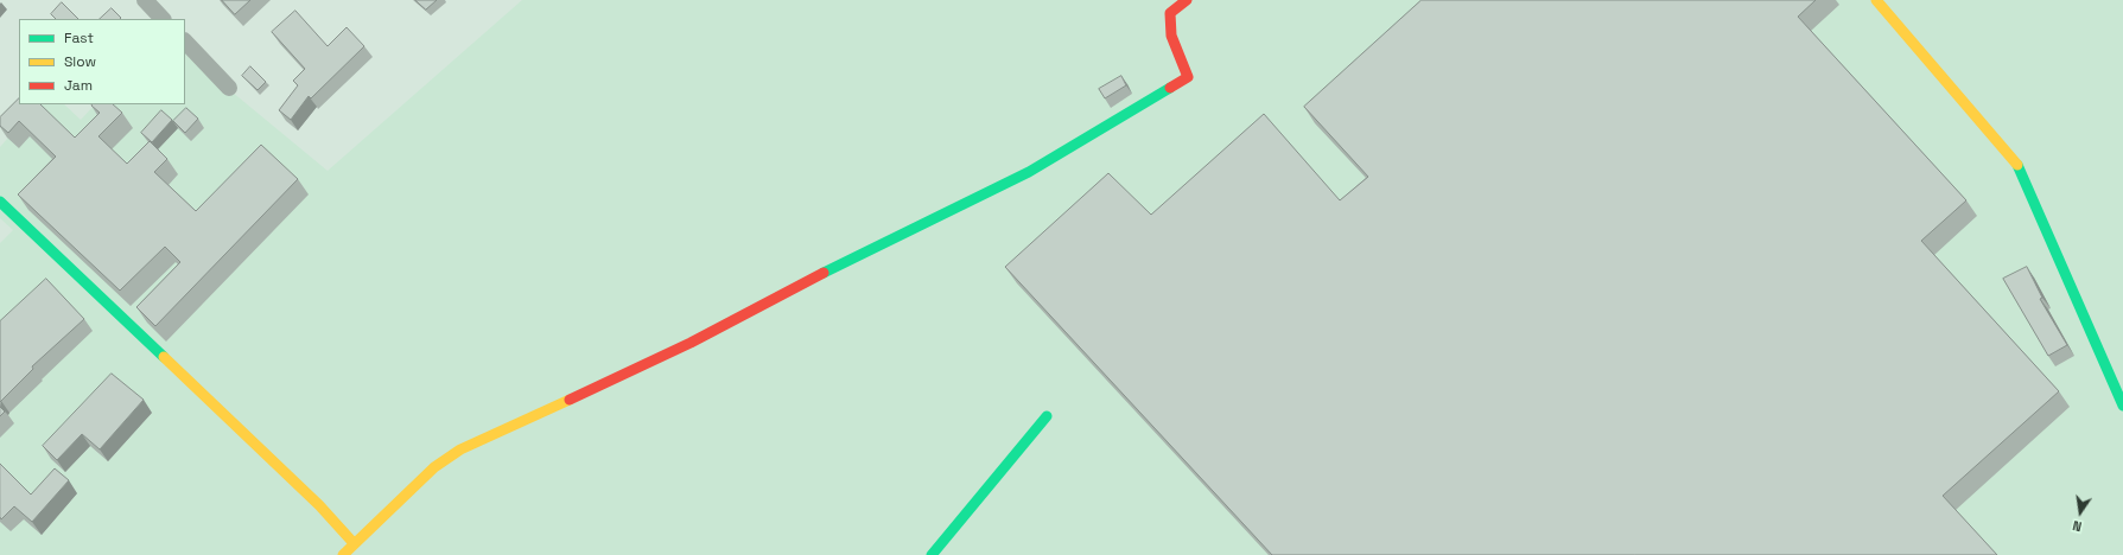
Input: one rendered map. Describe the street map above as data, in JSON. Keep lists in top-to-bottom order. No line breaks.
{"legend":["Fast","Slow","Jam"],"north":"bottom"}
